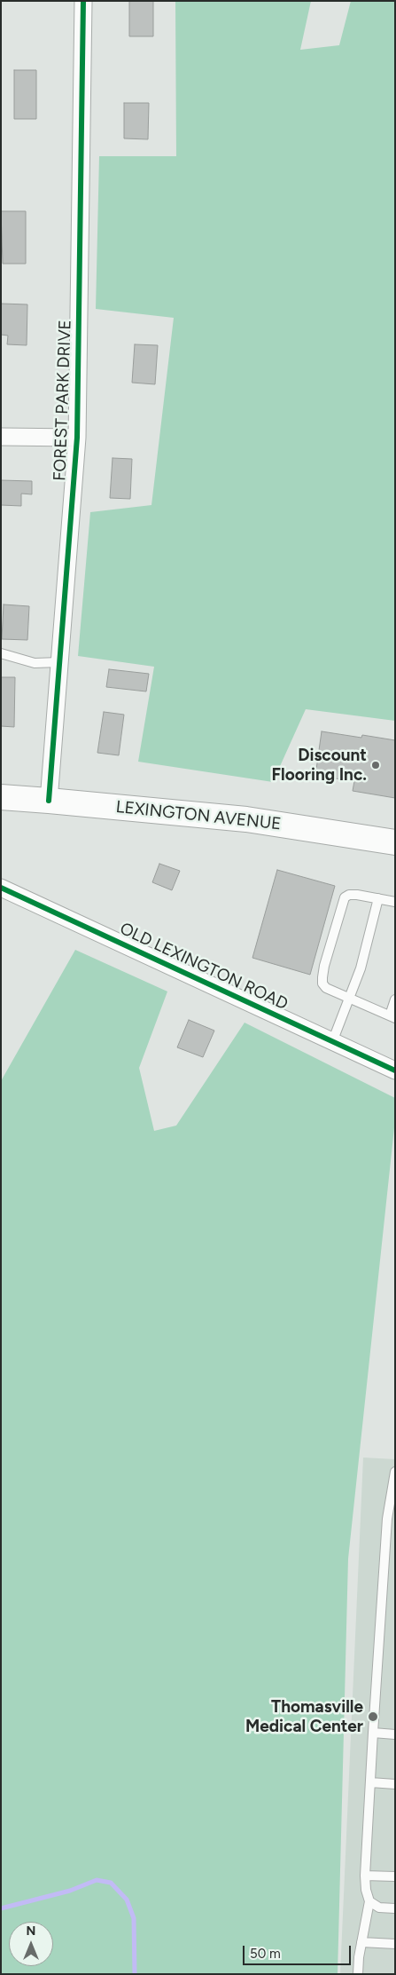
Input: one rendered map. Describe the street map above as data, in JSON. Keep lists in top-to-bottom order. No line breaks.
{"streets":{"main road":["LEXINGTON AVENUE"],"street":["FOREST PARK DRIVE","OLD LEXINGTON ROAD"]},"crossings":[["FOREST PARK DRIVE","LEXINGTON AVENUE"]],"places":["Discount Flooring Inc.","Thomasville Medical Center"],"scale_bar":"50 m","north":"top"}
